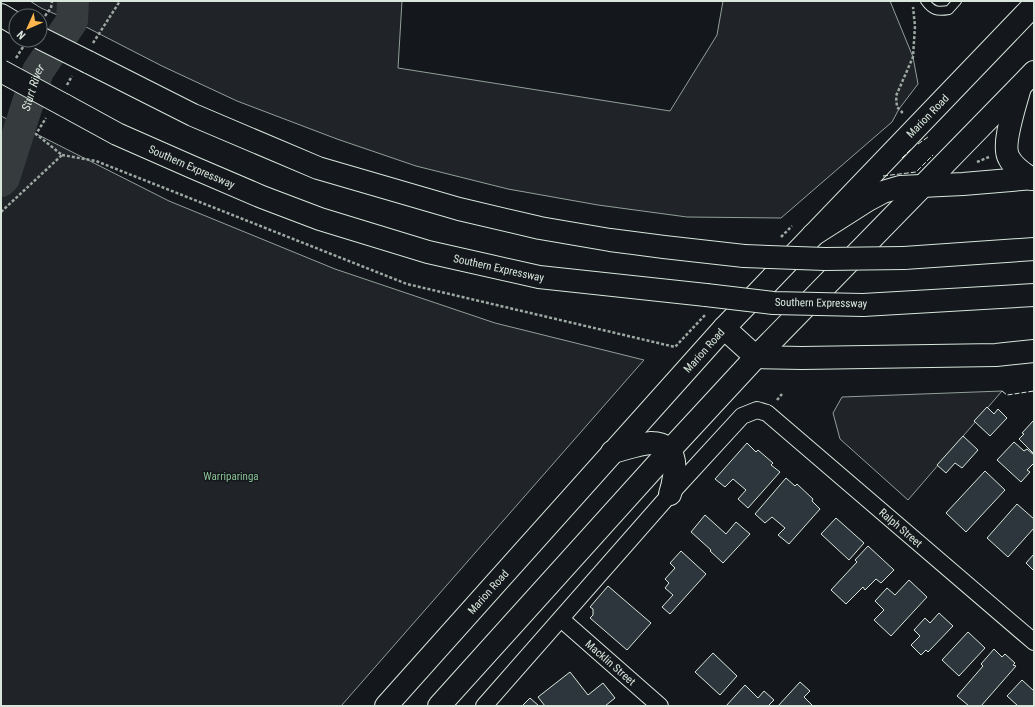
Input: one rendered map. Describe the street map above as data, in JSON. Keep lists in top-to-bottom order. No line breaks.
{"streets":{"main road":["Marion Road","Southern Expressway"],"street":["Ralph Street","Macklin Street"]},"water":["Sturt River"],"parks":["Warriparinga"],"north":"bottom left"}
